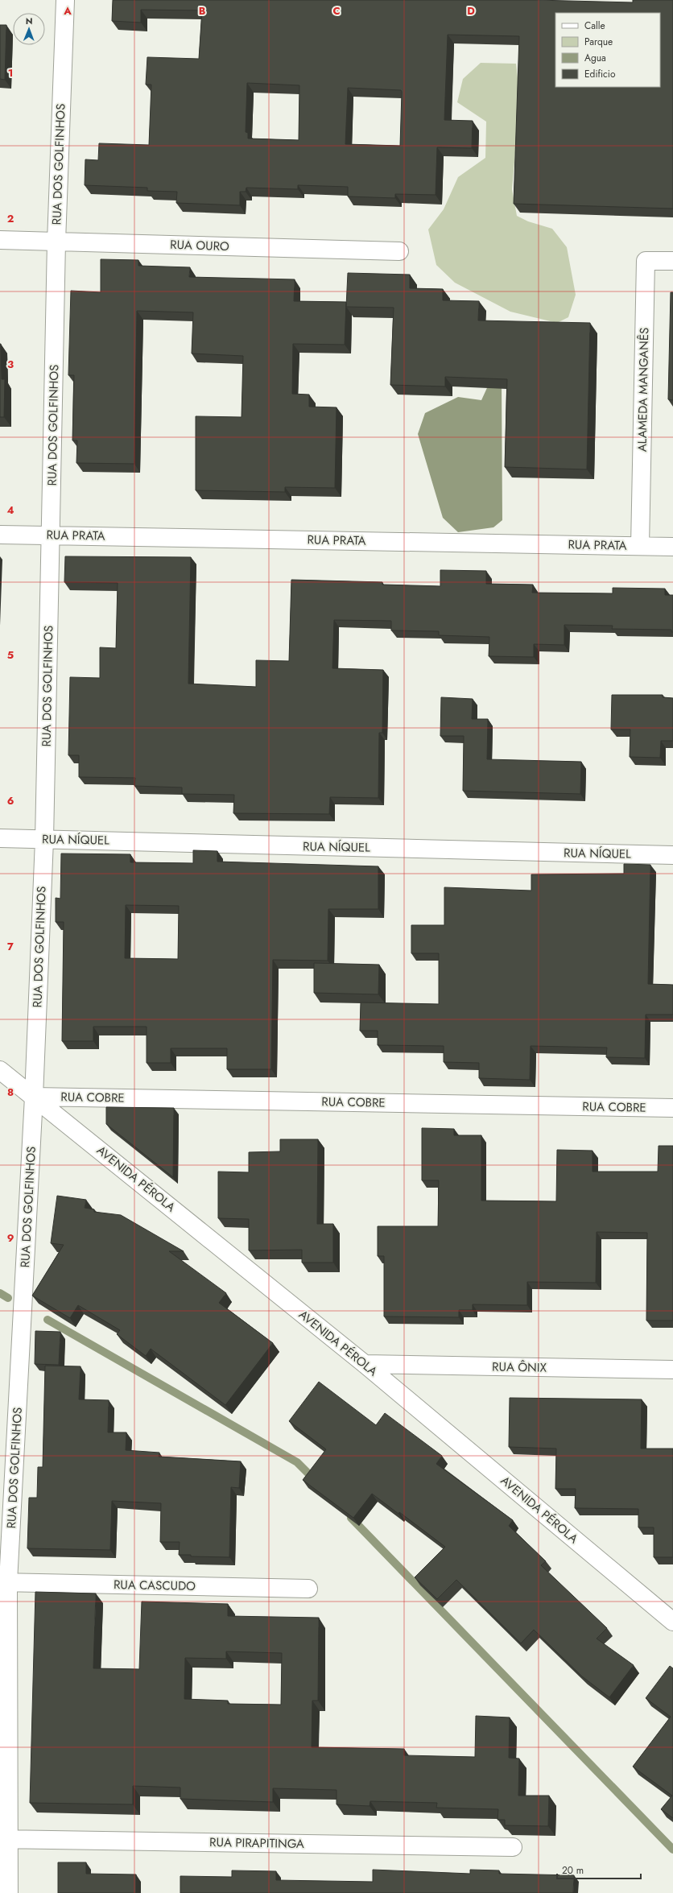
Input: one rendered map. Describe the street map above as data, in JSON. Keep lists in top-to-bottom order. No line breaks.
{"streets":{"street":["RUA DOS GOLFINHOS","RUA OURO","ALAMEDA MANGANÊS","RUA PRATA","RUA NÍQUEL","RUA COBRE","AVENIDA PÉROLA","RUA ÔNIX","RUA CASCUDO","RUA PIRAPITINGA"]},"crossings":[["RUA DOS GOLFINHOS","RUA OURO"],["RUA DOS GOLFINHOS","RUA PRATA"],["RUA DOS GOLFINHOS","RUA NÍQUEL"],["RUA DOS GOLFINHOS","RUA COBRE"],["RUA DOS GOLFINHOS","AVENIDA PÉROLA"],["RUA DOS GOLFINHOS","RUA CASCUDO"],["RUA DOS GOLFINHOS","RUA PIRAPITINGA"],["ALAMEDA MANGANÊS","RUA PRATA"],["RUA COBRE","AVENIDA PÉROLA"],["AVENIDA PÉROLA","RUA ÔNIX"]],"legend":["Calle","Parque","Agua","Edificio"],"scale_bar":"20 m","north":"top","grid":{"columns":["A","B","C","D"],"rows":["1","2","3","4","5","6","7","8","9"]}}
